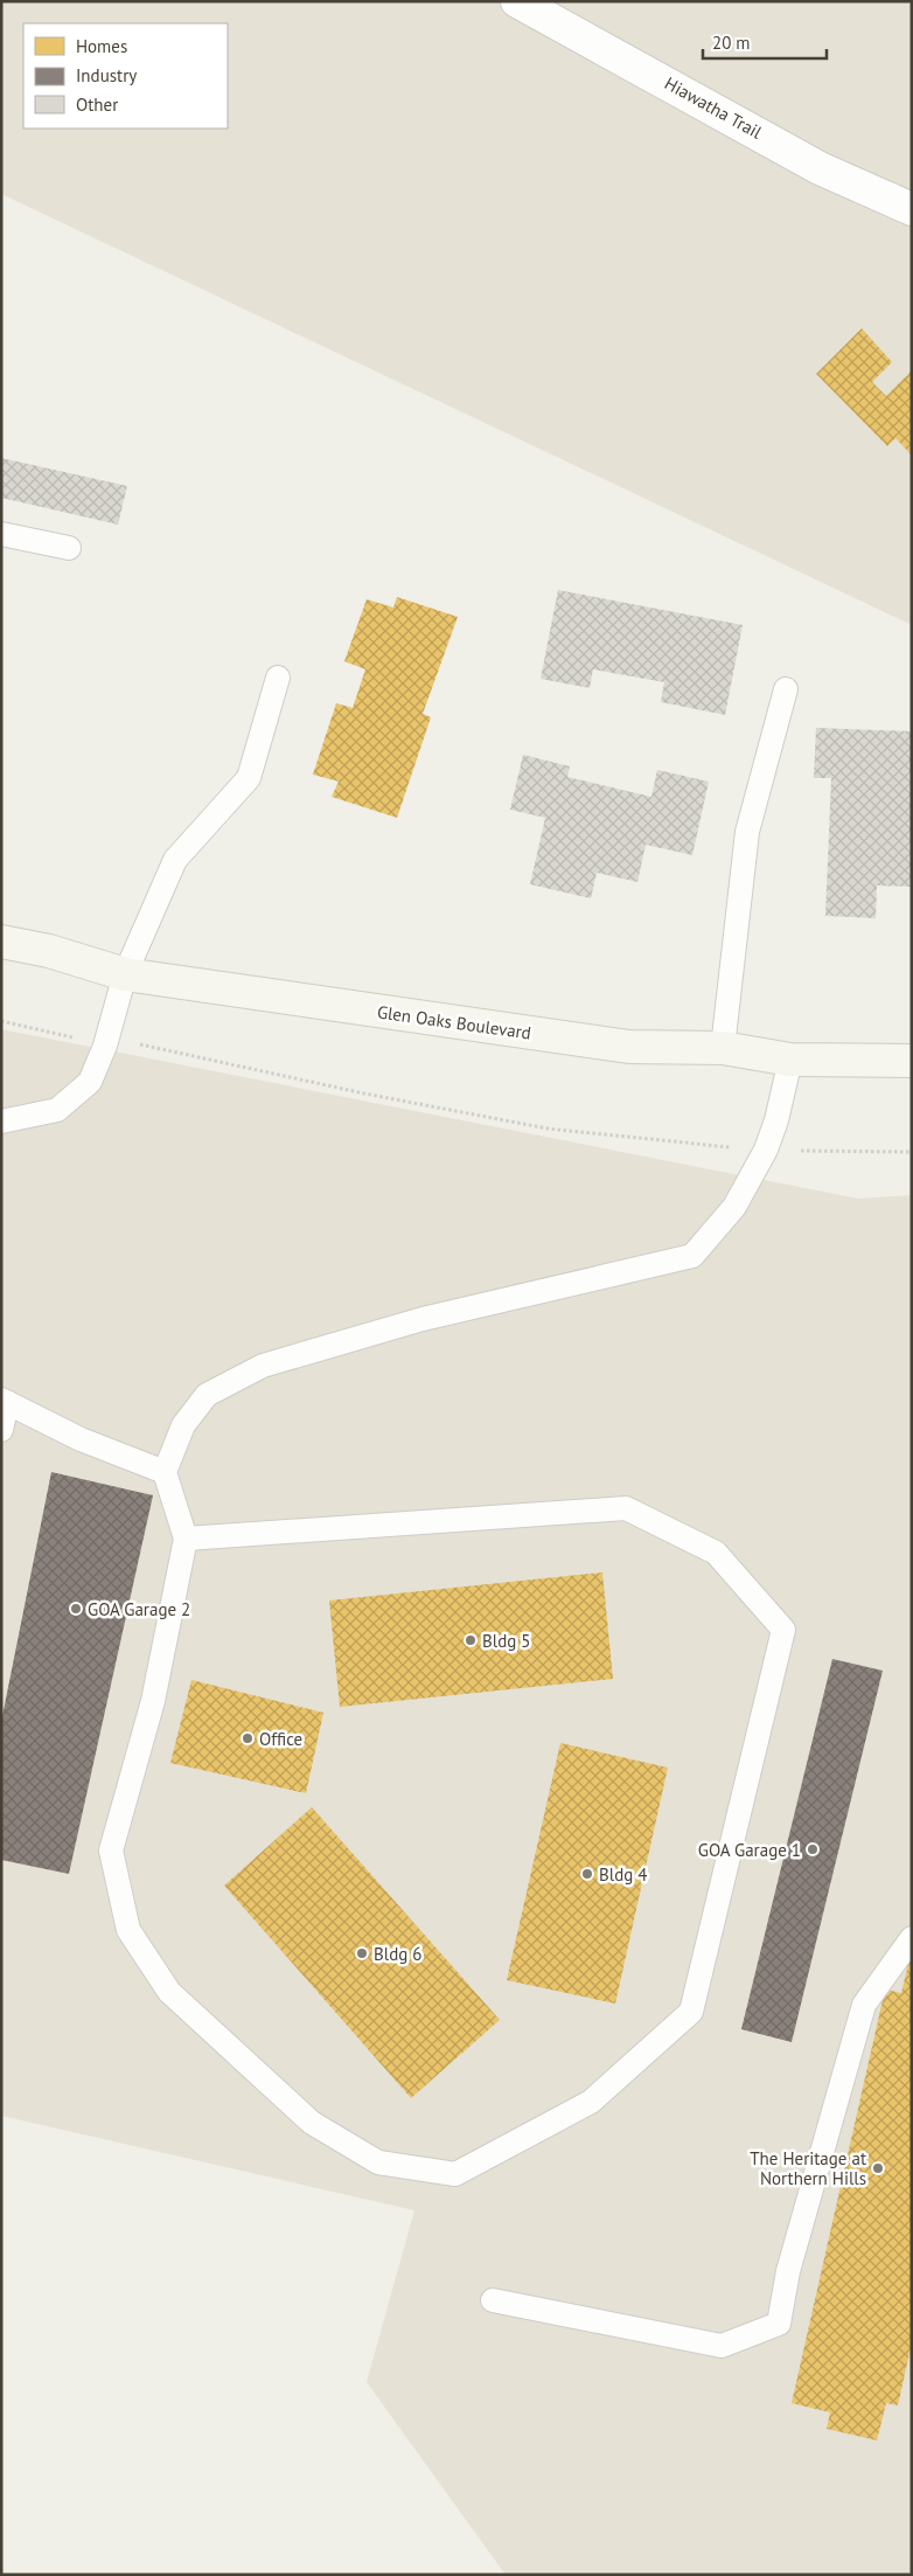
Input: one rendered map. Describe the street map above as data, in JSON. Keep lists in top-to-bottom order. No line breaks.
{"streets":{"main road":["Glen Oaks Boulevard"],"street":["Hiawatha Trail"]},"places":["GOA Garage 2","Bldg 5","Office","GOA Garage 1","Bldg 4","Bldg 6","The Heritage at Northern Hills"],"legend":["Homes","Industry","Other"],"scale_bar":"20 m"}
